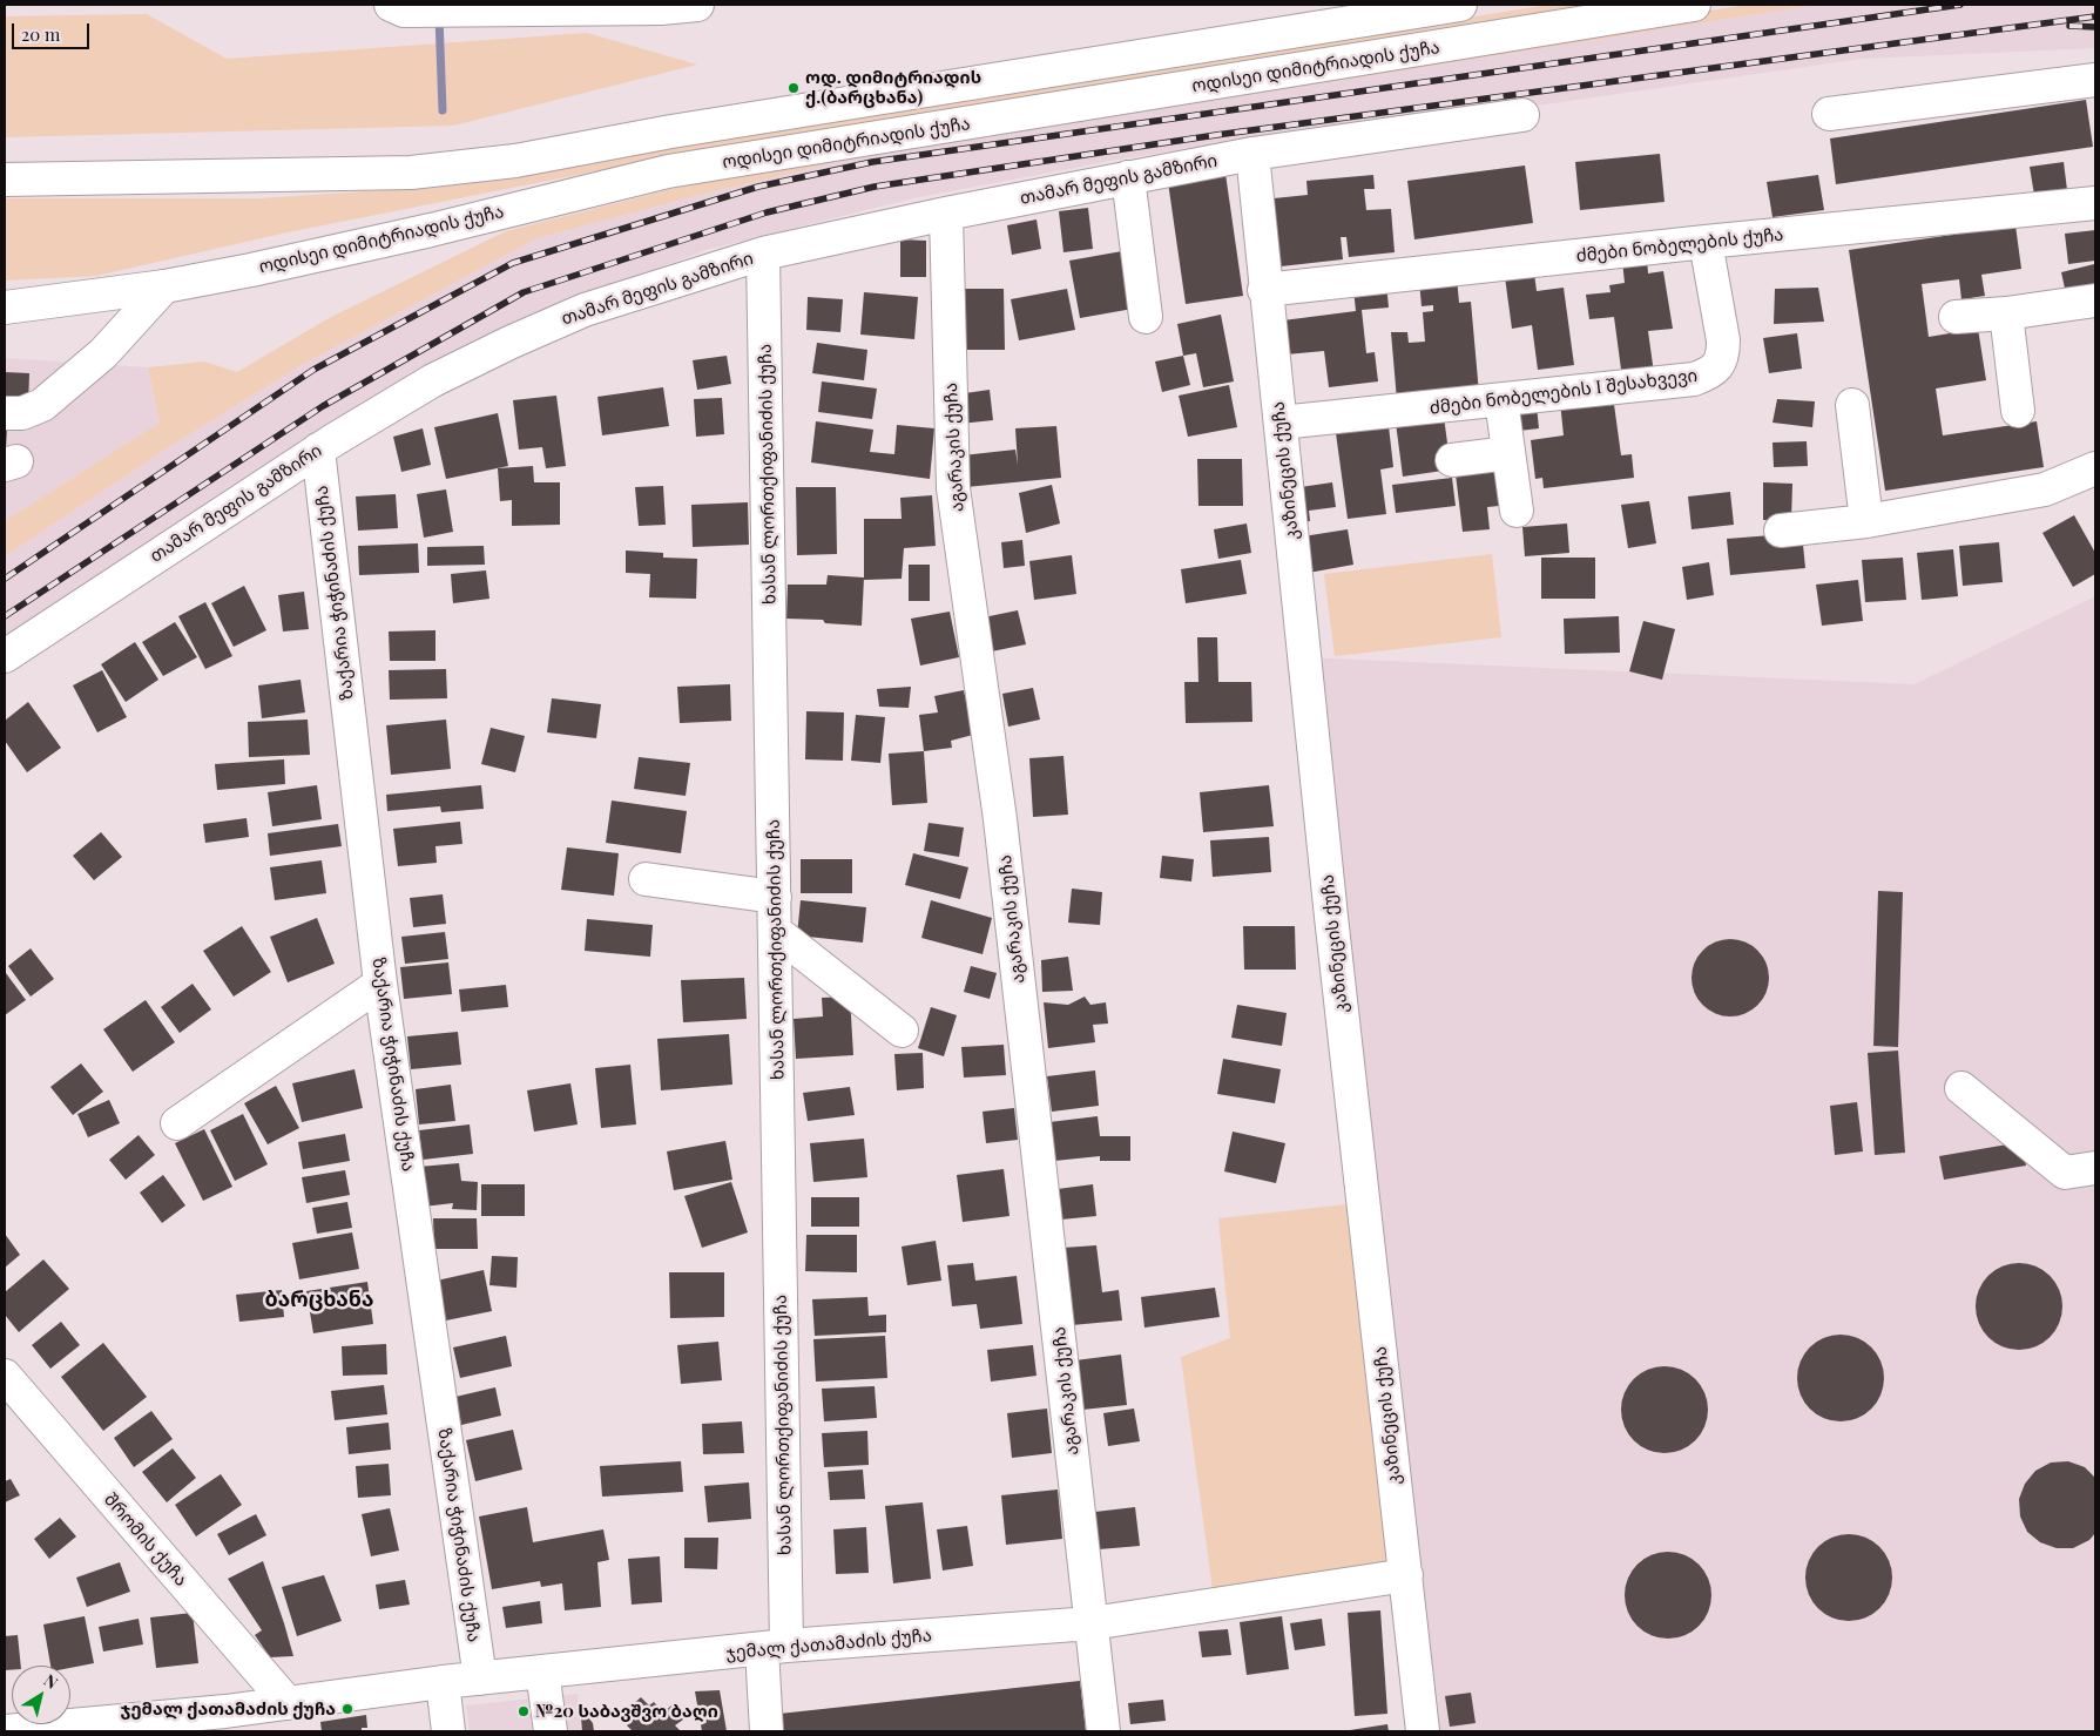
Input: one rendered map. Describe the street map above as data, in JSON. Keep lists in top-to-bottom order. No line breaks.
{"streets":{"street":["ოდისეი დიმიტრიადის ქუჩა","თამარ მეფის გამზირი","ძმები ნობელების ქუჩა","ძმები ნობელების I შესახვევი","აგარაკის ქუჩა","კაზინეცის ქუჩა","ხასან ლორთქიფანიძის ქუჩა","ზაქარია ჭიჭინაძის ქუჩა","შრომის ქუჩა","ჯემალ ქათამაძის ქუჩა"]},"crossings":[["თამარ მეფის გამზირი","აგარაკის ქუჩა"],["თამარ მეფის გამზირი","კაზინეცის ქუჩა"],["თამარ მეფის გამზირი","ხასან ლორთქიფანიძის ქუჩა"],["თამარ მეფის გამზირი","ზაქარია ჭიჭინაძის ქუჩა"],["ძმები ნობელების ქუჩა","ძმები ნობელების I შესახვევი"],["ძმები ნობელების ქუჩა","კაზინეცის ქუჩა"],["ძმები ნობელების I შესახვევი","კაზინეცის ქუჩა"],["აგარაკის ქუჩა","ჯემალ ქათამაძის ქუჩა"],["კაზინეცის ქუჩა","ჯემალ ქათამაძის ქუჩა"],["ხასან ლორთქიფანიძის ქუჩა","ჯემალ ქათამაძის ქუჩა"],["ზაქარია ჭიჭინაძის ქუჩა","ჯემალ ქათამაძის ქუჩა"],["შრომის ქუჩა","ჯემალ ქათამაძის ქუჩა"]],"districts":["ბარცხანა"],"places":["ოდ. დიმიტრიადის ქ.(ბარცხანა)","ჯემალ ქათამაძის ქუჩა","№20 საბავშვო ბაღი"],"scale_bar":"20 m","north":"top right"}
